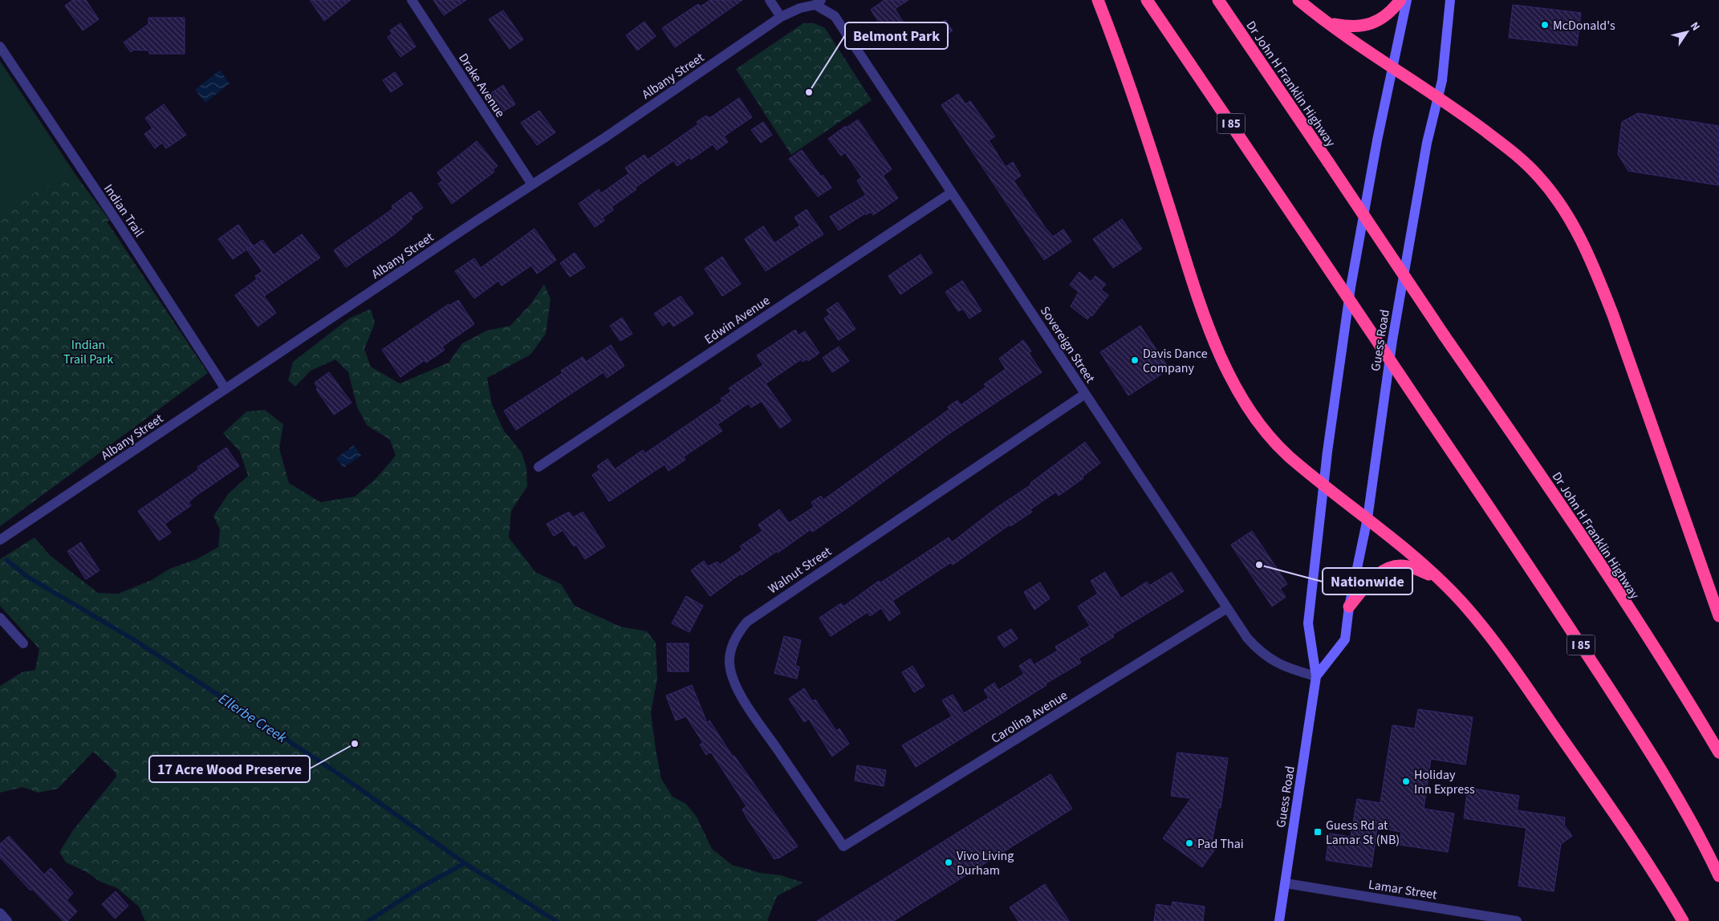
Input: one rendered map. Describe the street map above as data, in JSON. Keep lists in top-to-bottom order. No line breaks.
{"streets":{"highway":["Dr John H Franklin Highway","I 85"],"main road":["Guess Road"],"street":["Albany Street","Drake Avenue","Indian Trail","Edwin Avenue","Sovereign Street","Walnut Street","Carolina Avenue","Lamar Street"]},"crossings":[["Albany Street","Drake Avenue"],["Albany Street","Indian Trail"],["Albany Street","Sovereign Street"],["Edwin Avenue","Sovereign Street"],["Guess Road","Sovereign Street"],["Guess Road","Lamar Street"],["Sovereign Street","Walnut Street"],["Sovereign Street","Carolina Avenue"],["Walnut Street","Carolina Avenue"]],"water":["Ellerbe Creek"],"parks":["Indian Trail Park"],"places":{"other":["McDonald's","Belmont Park","Davis Dance Company","Nationwide","17 Acre Wood Preserve","Holiday Inn Express","Pad Thai","Vivo Living Durham"],"transit":["Guess Rd at Lamar St (NB)"]},"north":"top right"}
